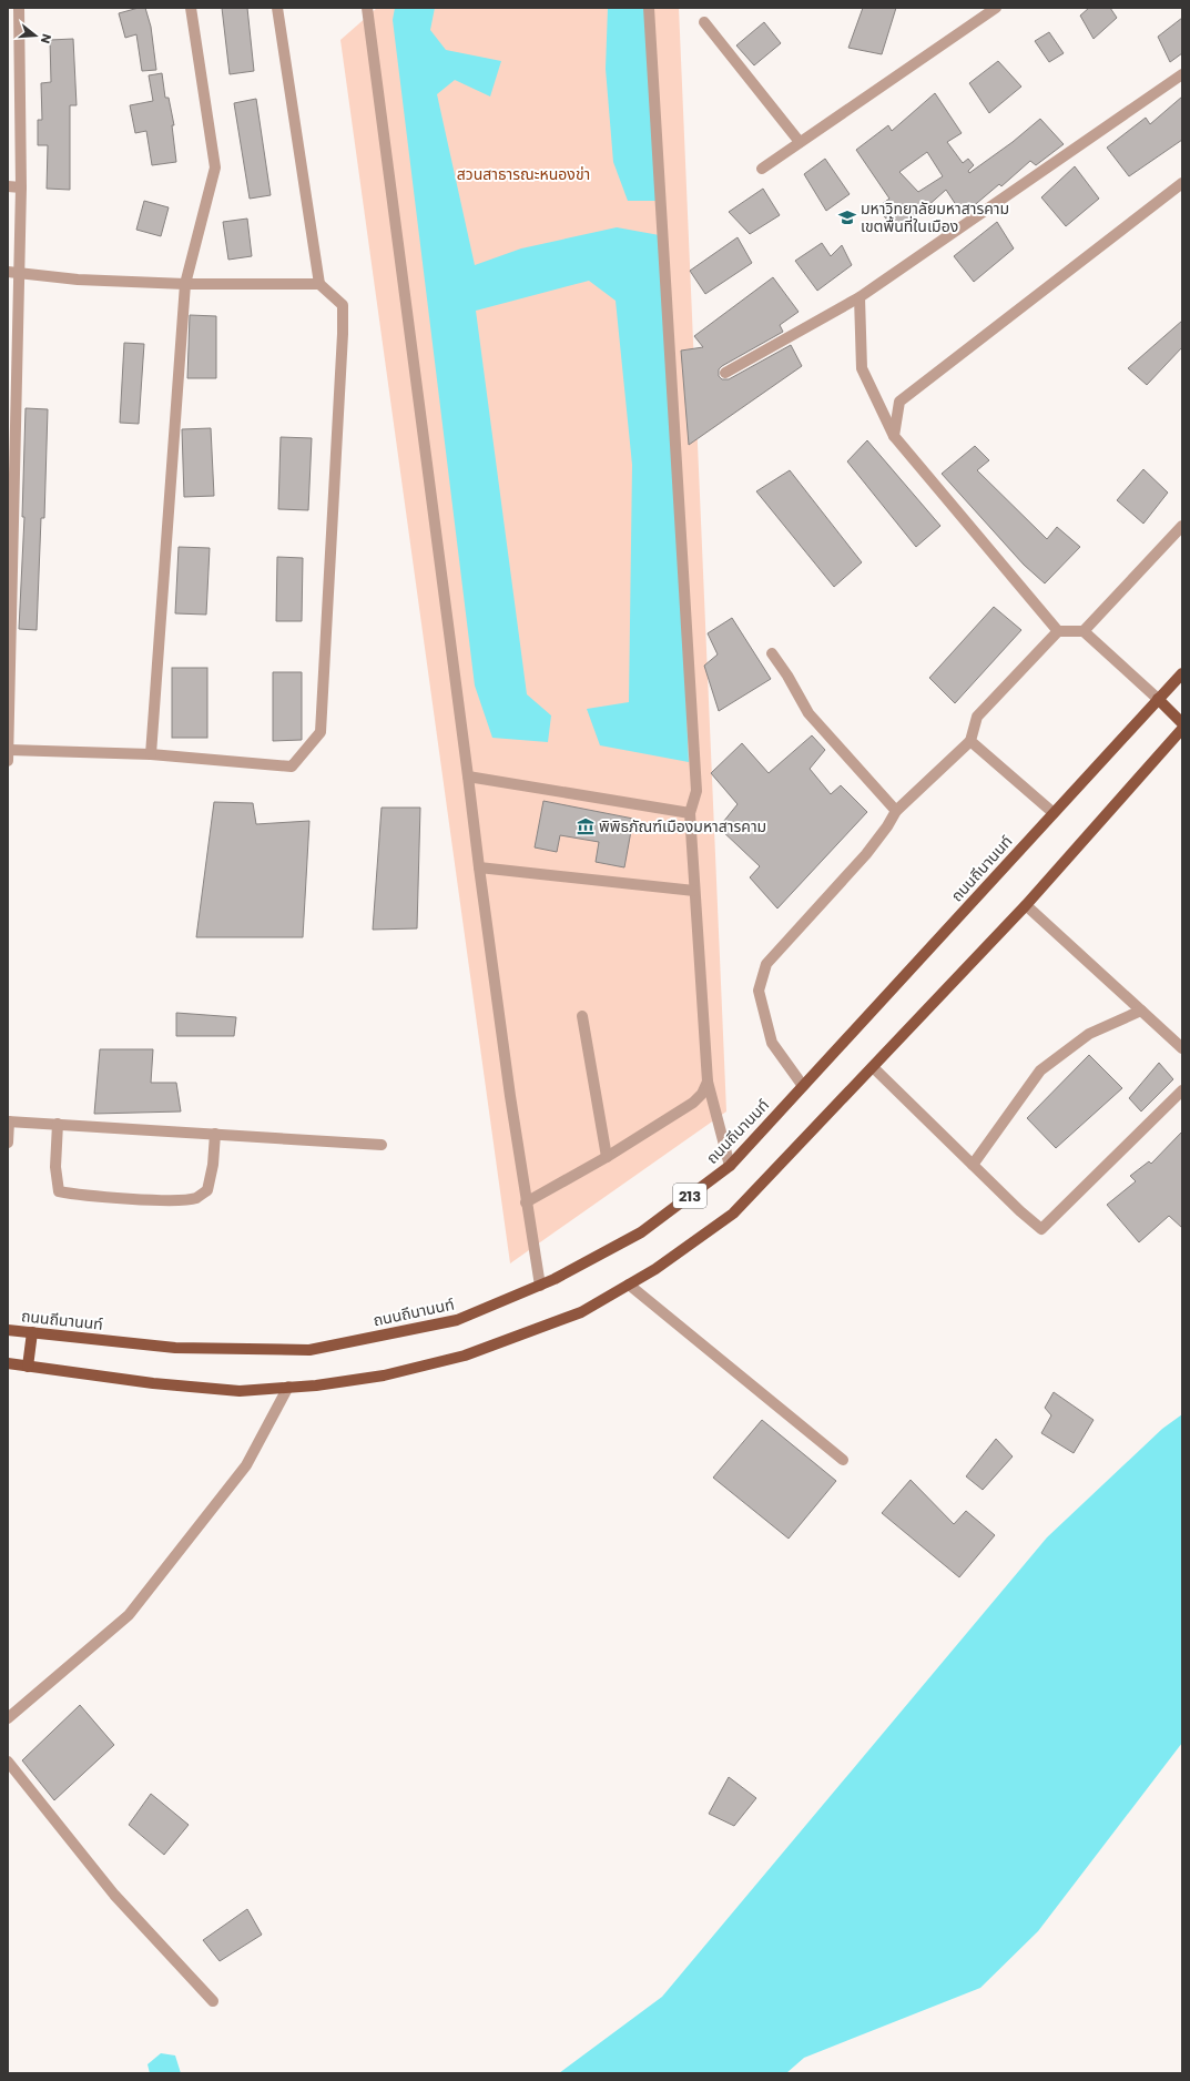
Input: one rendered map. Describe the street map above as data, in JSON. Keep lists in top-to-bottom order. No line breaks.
{"streets":{"main road":["ถนนถีนานนท์","213"]},"parks":["สวนสาธารณะหนองข่า"],"places":{"school or university":["มหาวิทยาลัยมหาสารคาม เขตพื้นที่ในเมือง"],"museum":["พิพิธภัณฑ์เมืองมหาสารคาม"]},"north":"right"}
